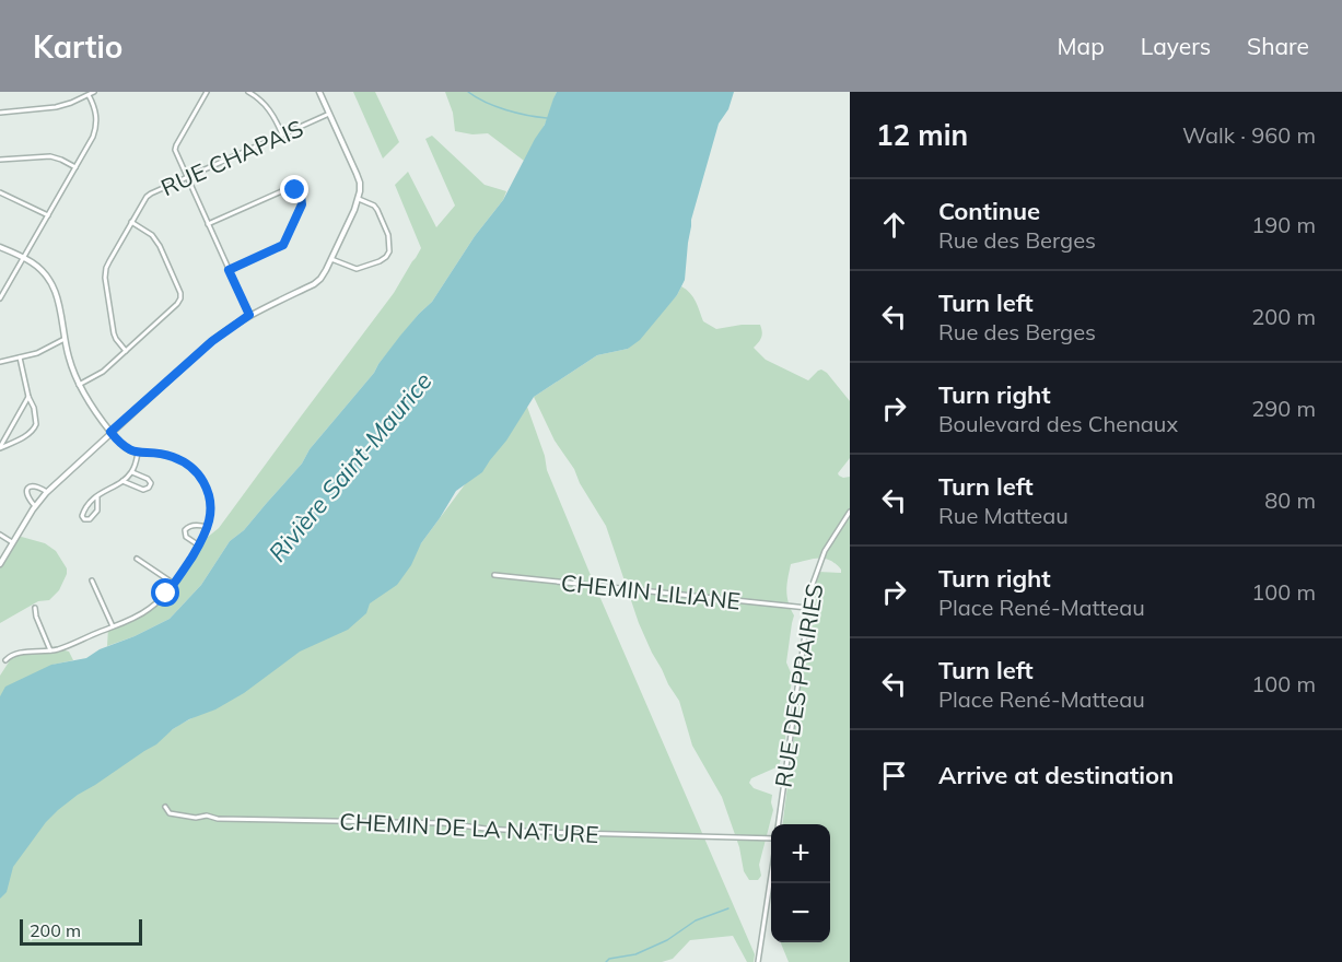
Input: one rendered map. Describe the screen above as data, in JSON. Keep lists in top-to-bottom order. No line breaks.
{"streets":{"street":["RUE CHAPAIS","CHEMIN LILIANE","RUE DES PRAIRIES","CHEMIN DE LA NATURE"]},"crossings":[["CHEMIN LILIANE","RUE DES PRAIRIES"]],"water":["Rivière Saint-Maurice"],"scale_bar":"200 m","page":{"header":"Kartio","nav":["Map","Layers","Share"],"heading":["12 min","Walk · 960 m"],"list":[["Continue","Rue des Berges","190 m"],["Turn left","Rue des Berges","200 m"],["Turn right","Boulevard des Chenaux","290 m"],["Turn left","Rue Matteau","80 m"],["Turn right","Place René-Matteau","100 m"],["Turn left","Place René-Matteau","100 m"],"Arrive at destination"],"map_buttons":["+","−"],"scale":"200 m"}}
